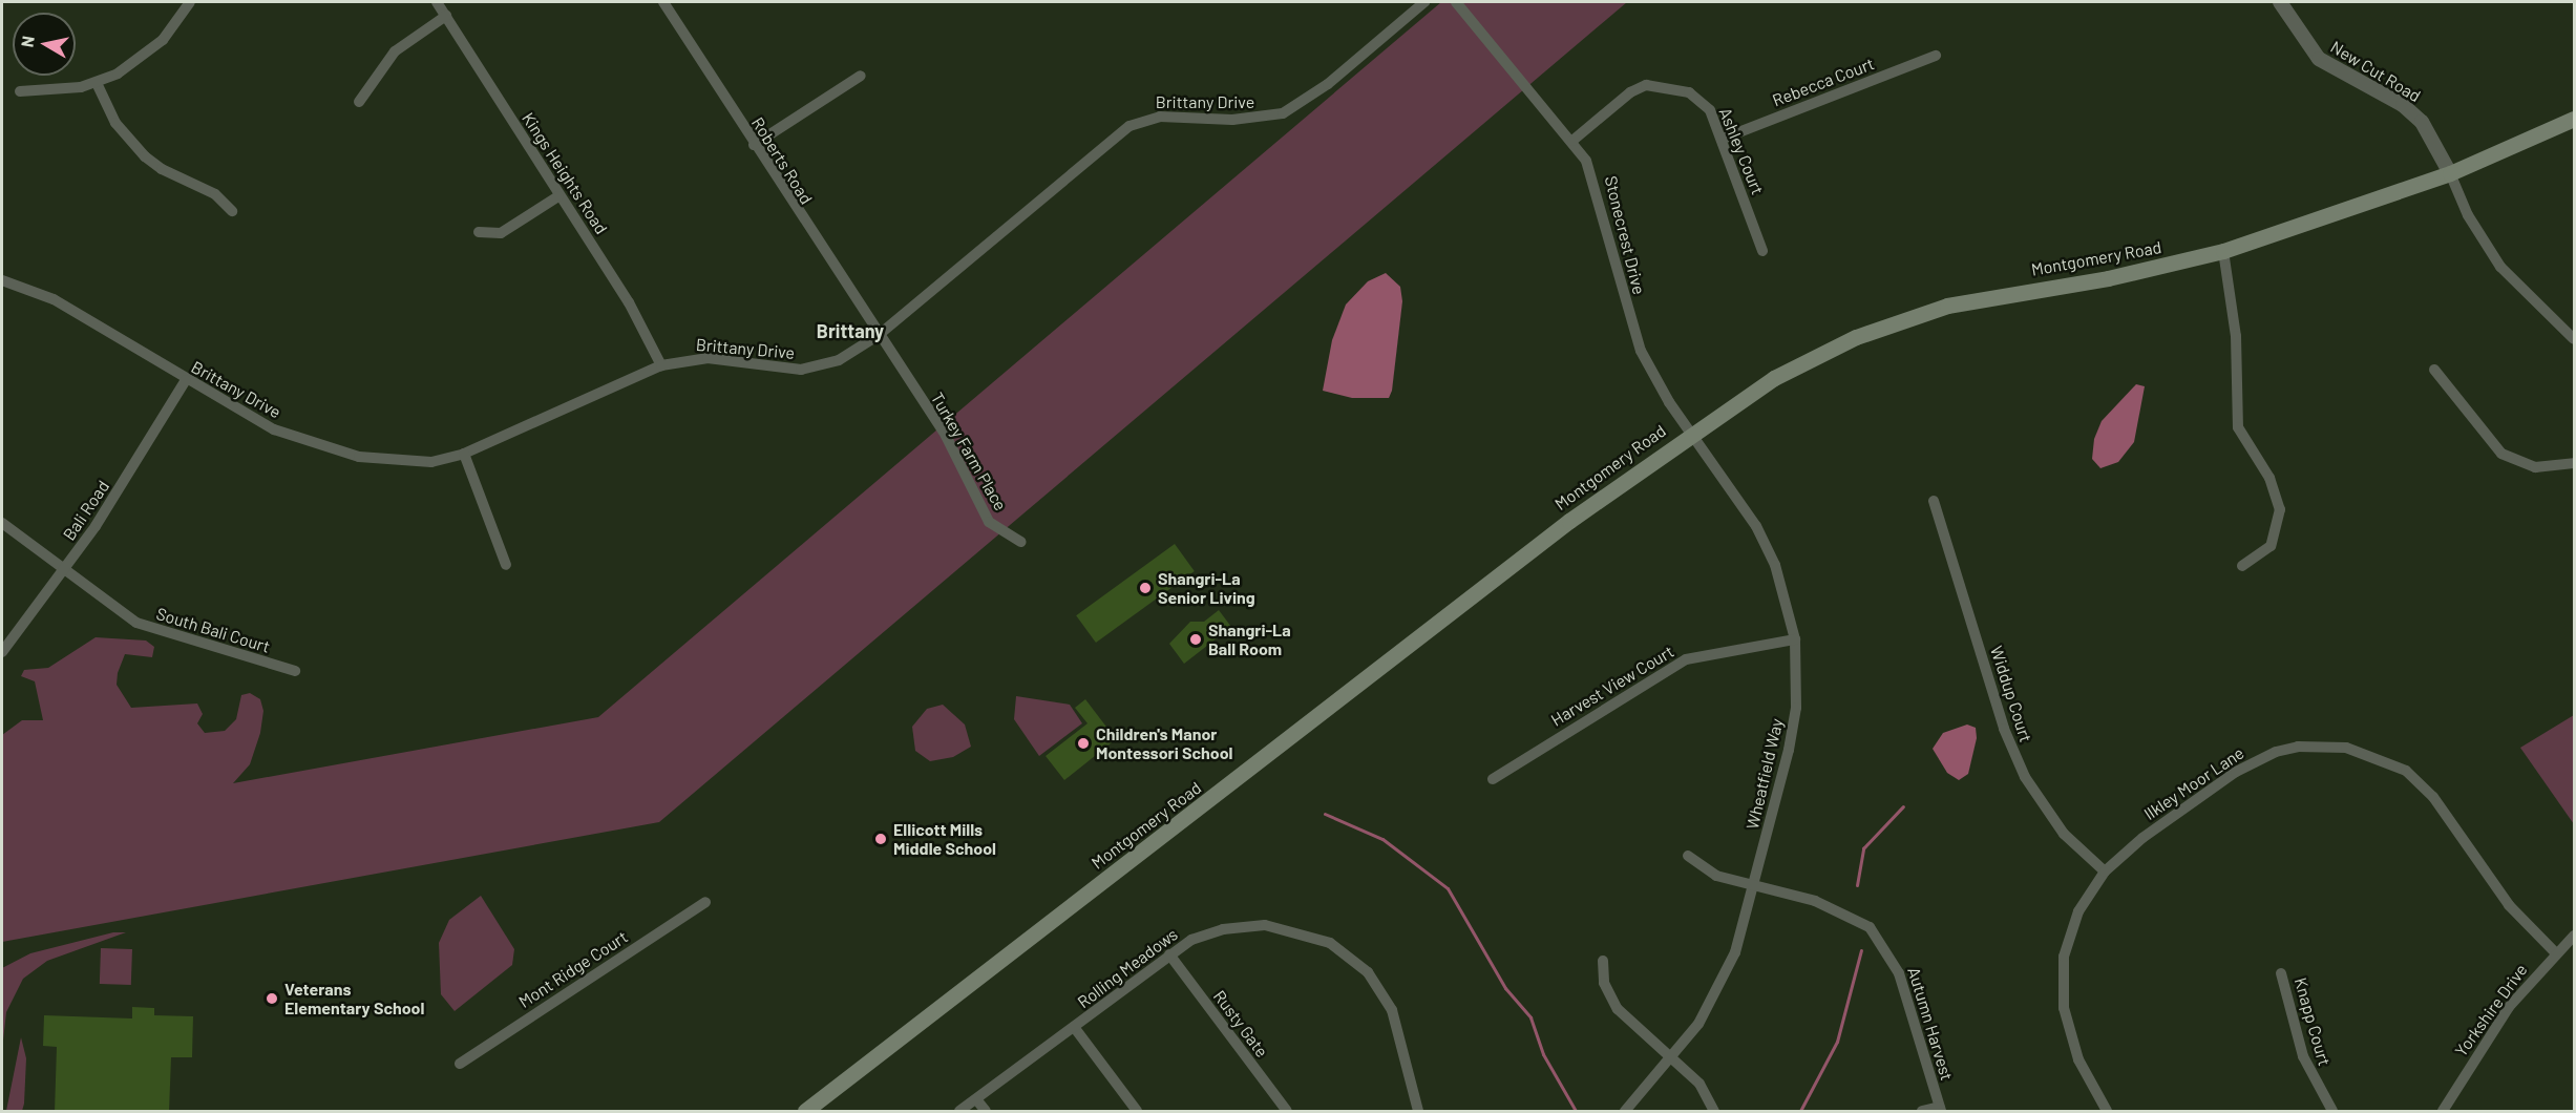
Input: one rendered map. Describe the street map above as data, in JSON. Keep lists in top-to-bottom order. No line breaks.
{"streets":{"main road":["Montgomery Road"],"street":["New Cut Road","Rebecca Court","Brittany Drive","Ashley Court","Roberts Road","Kings Heights Road","Stonecrest Drive","Turkey Farm Place","Bali Road","South Bali Court","Harvest View Court","Widdup Court","Wheatfield Way","Ilkley Moor Lane","Rolling Meadows","Mont Ridge Court","Yorkshire Drive","Knapp Court","Rusty Gate","Autumn Harvest"]},"crossings":[["New Cut Road","Montgomery Road"],["Rebecca Court","Ashley Court"],["Brittany Drive","Roberts Road"],["Brittany Drive","Kings Heights Road"],["Brittany Drive","Turkey Farm Place"],["Brittany Drive","Bali Road"],["Ashley Court","Stonecrest Drive"],["Roberts Road","Turkey Farm Place"],["Stonecrest Drive","Montgomery Road"],["Stonecrest Drive","Wheatfield Way"],["Montgomery Road","Wheatfield Way"],["Bali Road","South Bali Court"],["Harvest View Court","Wheatfield Way"],["Widdup Court","Ilkley Moor Lane"],["Wheatfield Way","Autumn Harvest"],["Ilkley Moor Lane","Yorkshire Drive"],["Rolling Meadows","Rusty Gate"]],"districts":["Brittany"],"places":["Shangri-La Senior Living","Shangri-La Ball Room","Children's Manor Montessori School","Ellicott Mills Middle School","Veterans Elementary School"],"north":"left"}
